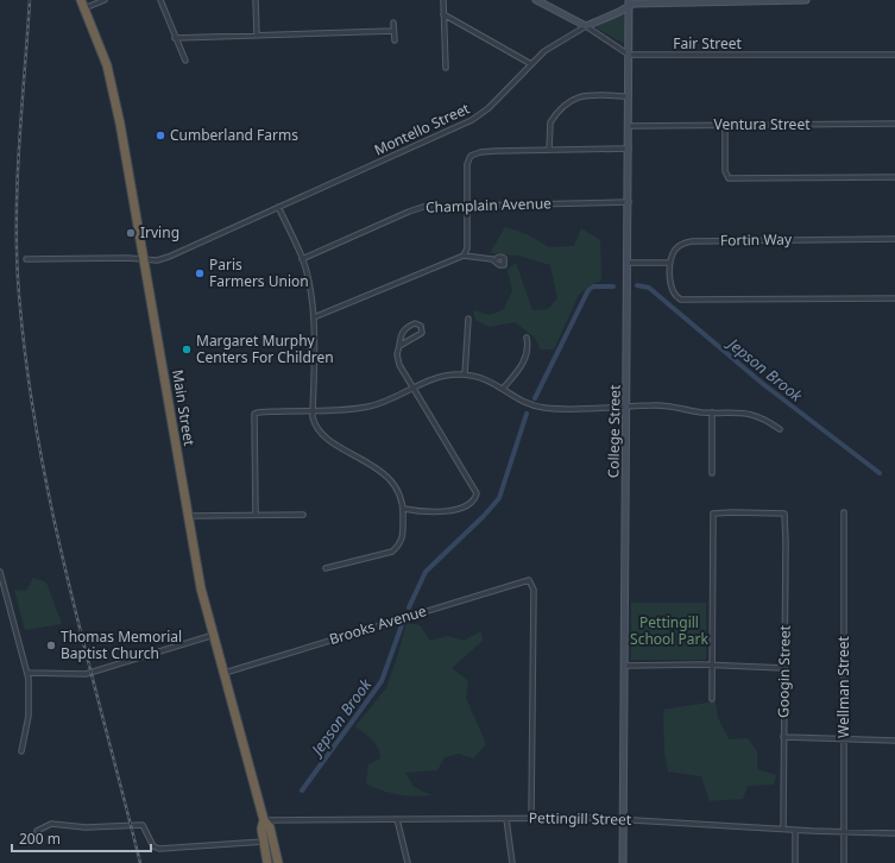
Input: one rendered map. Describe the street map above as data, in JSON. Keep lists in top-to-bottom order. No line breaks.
{"streets":{"highway":["Main Street"],"street":["Fair Street","Ventura Street","Montello Street","Champlain Avenue","Fortin Way","College Street","Brooks Avenue","Googin Street","Wellman Street","Pettingill Street"]},"crossings":[["Fair Street","College Street"],["Ventura Street","College Street"],["Montello Street","Main Street"],["Montello Street","College Street"],["Champlain Avenue","College Street"],["Main Street","Brooks Avenue"],["Main Street","Pettingill Street"],["College Street","Pettingill Street"],["Brooks Avenue","Pettingill Street"],["Googin Street","Pettingill Street"],["Wellman Street","Pettingill Street"]],"water":["Jepson Brook"],"parks":["Pettingill School Park"],"places":["Cumberland Farms","Irving","Paris Farmers Union","Margaret Murphy Centers For Children","Thomas Memorial Baptist Church"],"scale_bar":"200 m"}
